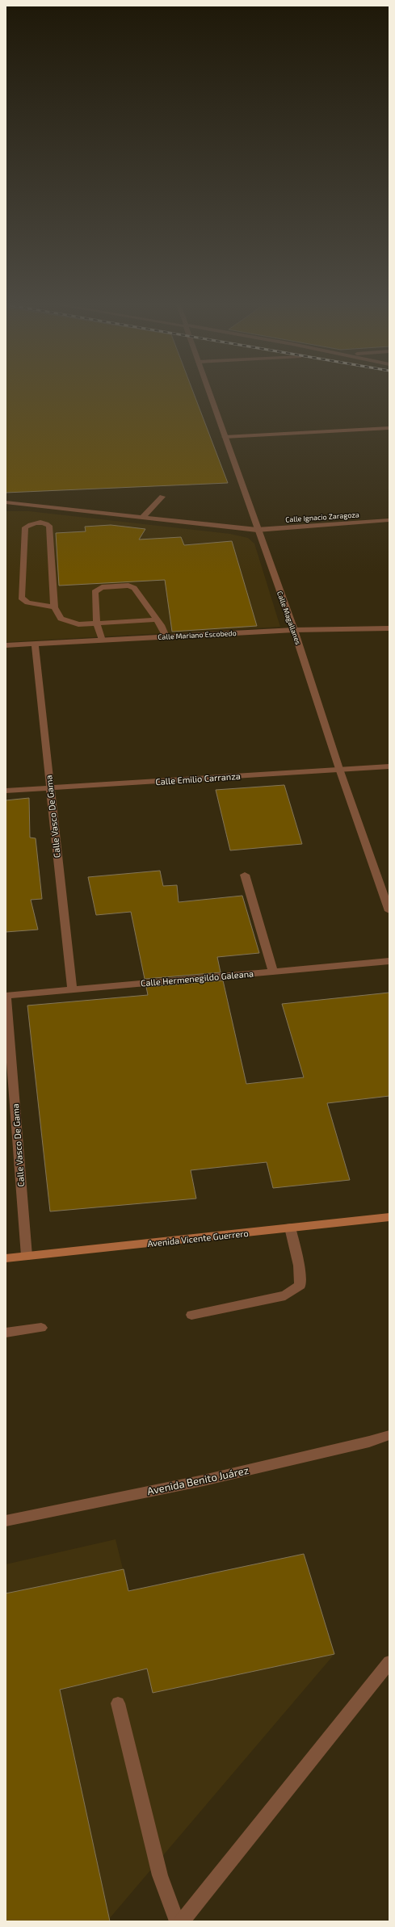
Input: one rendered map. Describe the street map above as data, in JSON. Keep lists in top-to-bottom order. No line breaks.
{"streets":{"main road":["Avenida Vicente Guerrero"],"street":["Calle Ignacio Zaragoza","Calle Magallanes","Calle Mariano Escobedo","Calle Emilio Carranza","Calle Vasco De Gama","Calle Hermenegildo Galeana","Avenida Benito Juárez"]},"crossings":[["Calle Ignacio Zaragoza","Calle Magallanes"],["Calle Magallanes","Calle Mariano Escobedo"],["Calle Magallanes","Calle Emilio Carranza"],["Calle Mariano Escobedo","Calle Vasco De Gama"],["Calle Emilio Carranza","Calle Vasco De Gama"],["Calle Vasco De Gama","Calle Hermenegildo Galeana"],["Calle Vasco De Gama","Avenida Vicente Guerrero"]]}
